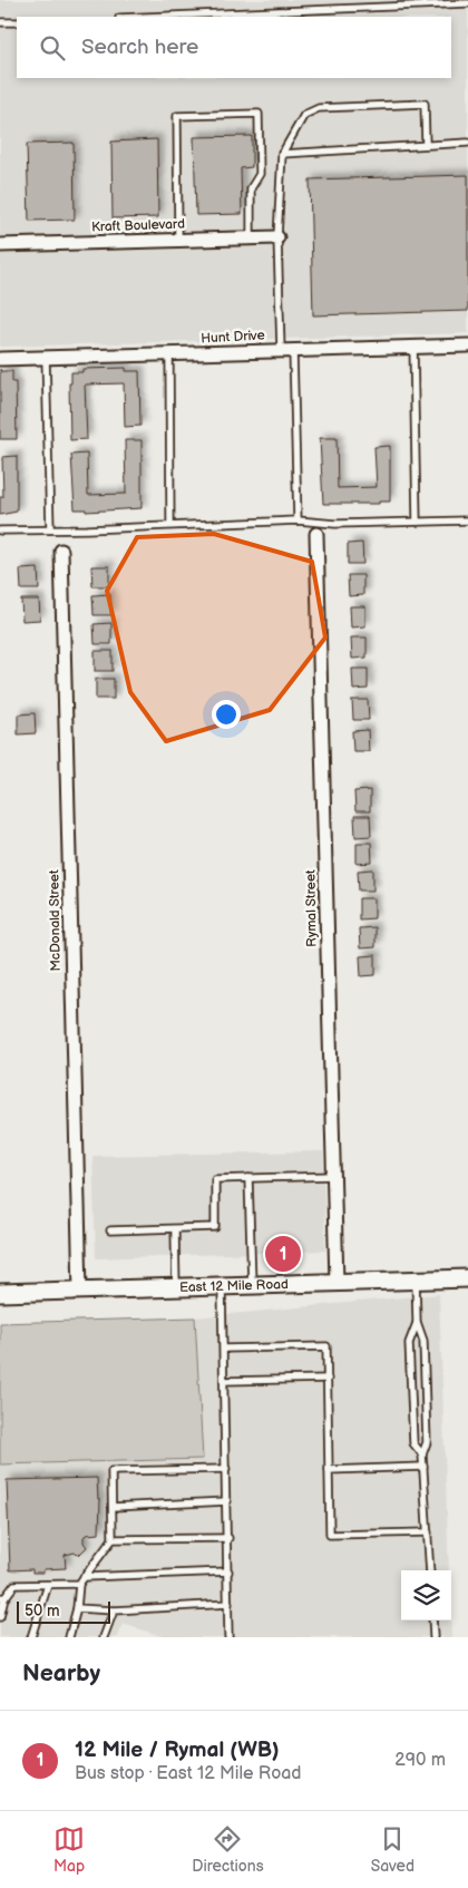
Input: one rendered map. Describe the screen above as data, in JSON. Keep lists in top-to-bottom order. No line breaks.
{"streets":{"main road":["East 12 Mile Road"],"street":["Kraft Boulevard","Hunt Drive","Rymal Street","McDonald Street"]},"crossings":[["Rymal Street","East 12 Mile Road"],["McDonald Street","East 12 Mile Road"]],"scale_bar":"50 m","page":{"search":"Search here","pins":"1","scale":"50 m","heading":"Nearby","list":[{"mark":"1","name":"12 Mile / Rymal (WB)","note":"Bus stop · East 12 Mile Road","value":"290 m"}],"nav":["Map","Directions","Saved"]}}
